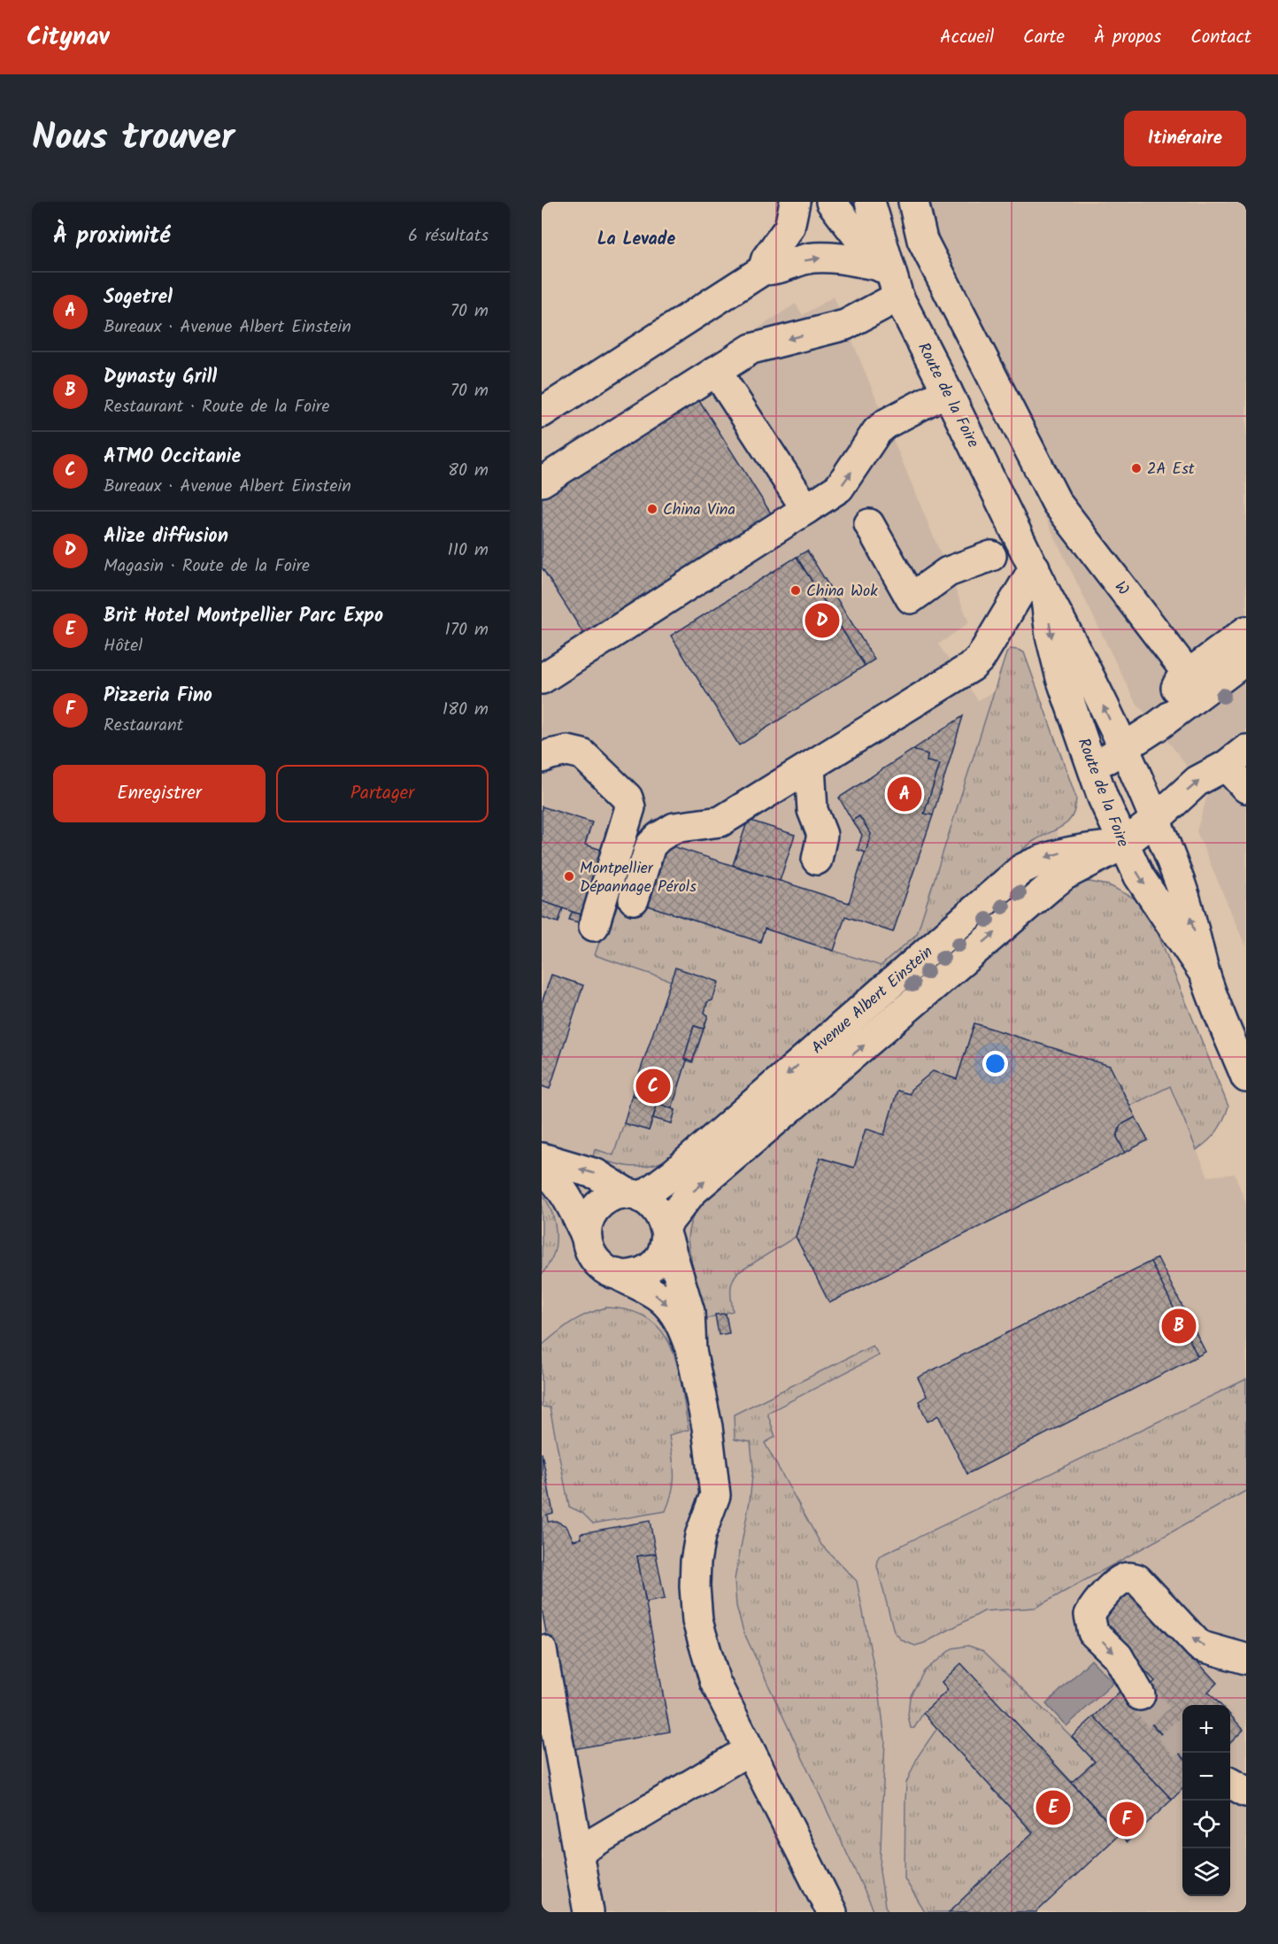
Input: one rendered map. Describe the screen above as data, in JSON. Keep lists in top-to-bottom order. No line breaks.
{"streets":{"street":["Route de la Foire","W","Avenue Albert Einstein"]},"crossings":[["Route de la Foire","Avenue Albert Einstein"]],"districts":["La Levade"],"places":["2A Est","China Vina","China Wok","Montpellier Dépannage Pérols"],"page":{"header":"Citynav","nav":["Accueil","Carte","À propos","Contact"],"title":"Nous trouver","buttons":["Itinéraire",["Enregistrer","Partager"]],"heading":["À proximité","6 résultats"],"list":[{"mark":"A","name":"Sogetrel","note":"Bureaux · Avenue Albert Einstein","value":"70 m"},{"mark":"B","name":"Dynasty Grill","note":"Restaurant · Route de la Foire","value":"70 m"},{"mark":"C","name":"ATMO Occitanie","note":"Bureaux · Avenue Albert Einstein","value":"80 m"},{"mark":"D","name":"Alize diffusion","note":"Magasin · Route de la Foire","value":"110 m"},{"mark":"E","name":"Brit Hotel Montpellier Parc Expo","note":"Hôtel","value":"170 m"},{"mark":"F","name":"Pizzeria Fino","note":"Restaurant","value":"180 m"}],"pins":["D","A","C","B","E","F"],"map_buttons":["+","−"]}}
